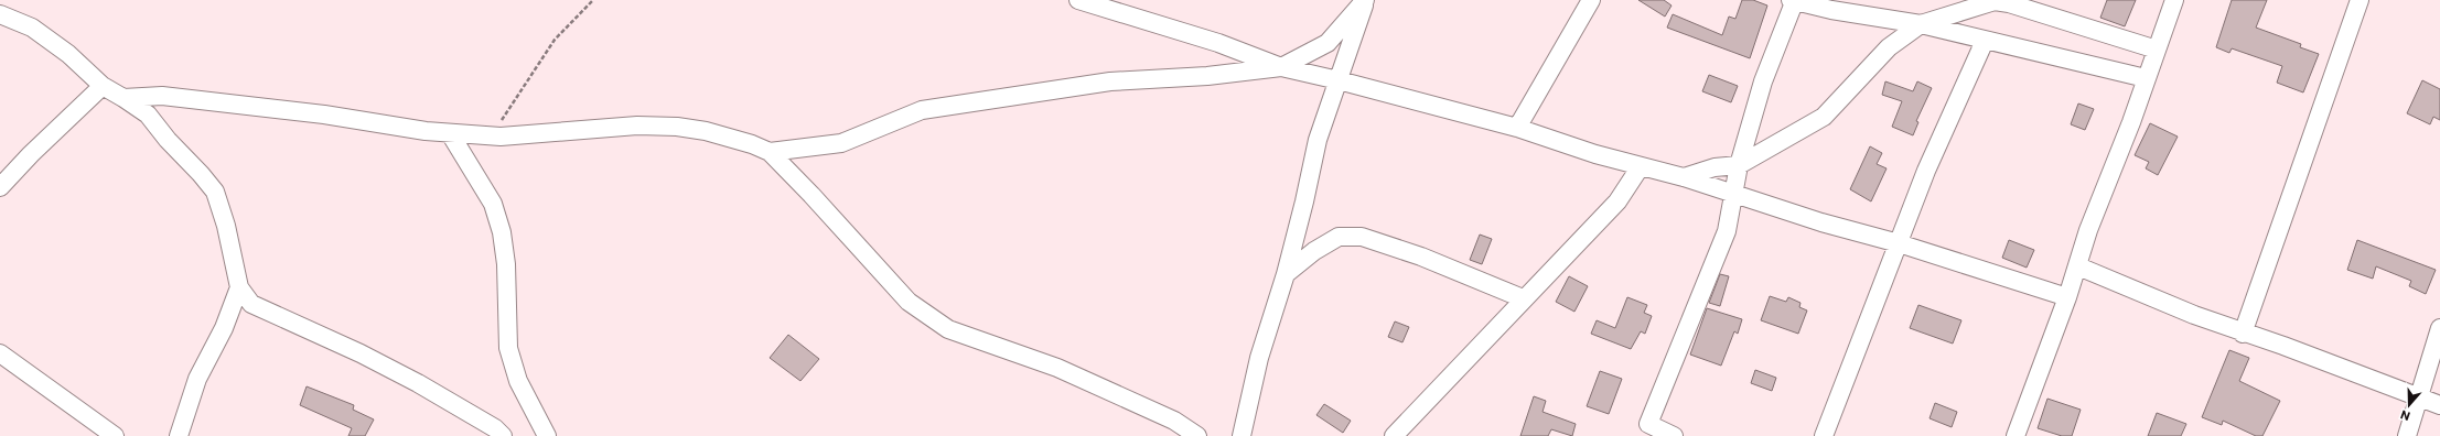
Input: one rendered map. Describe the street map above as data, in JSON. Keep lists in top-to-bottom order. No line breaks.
{"north":"bottom"}
